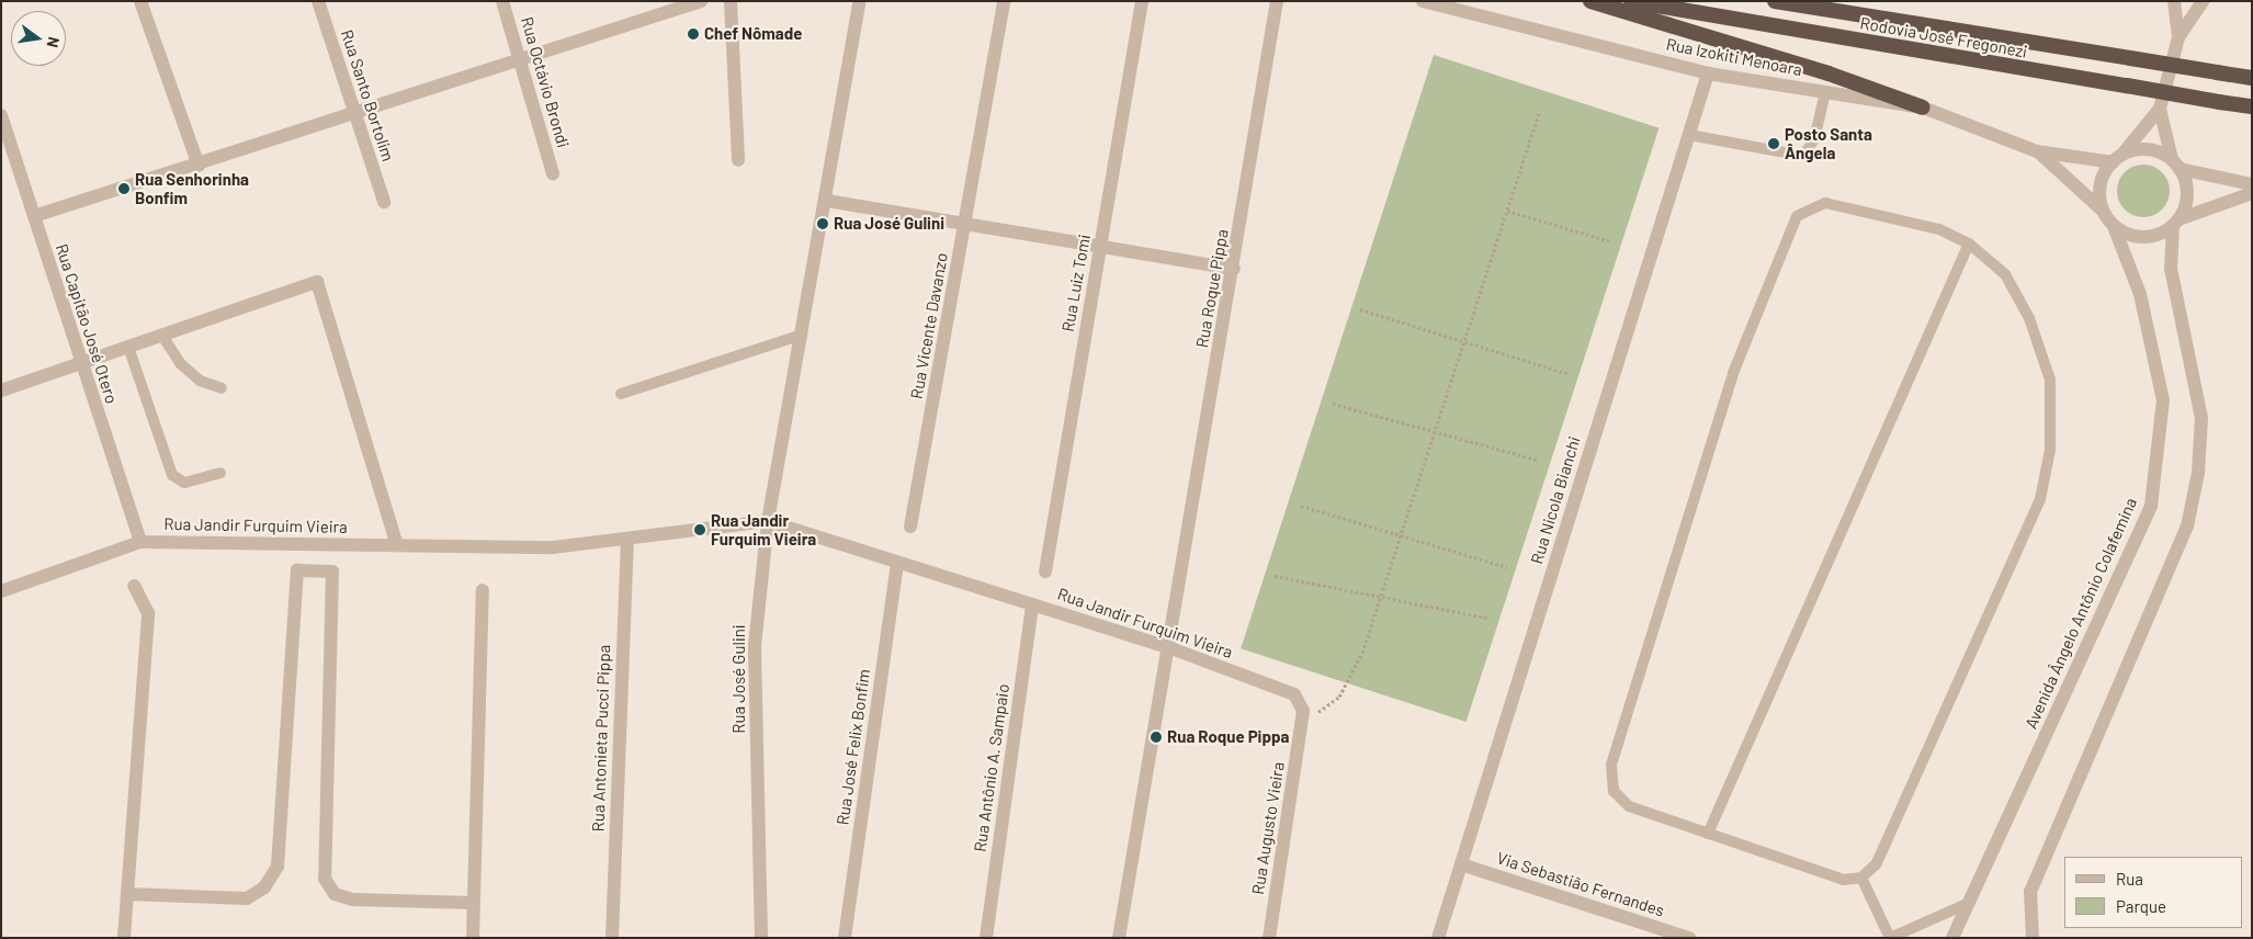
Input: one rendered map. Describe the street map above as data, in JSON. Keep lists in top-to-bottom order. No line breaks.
{"streets":{"highway":["Rodovia José Fregonezi"],"street":["Rua Izokiti Menoara","Rua Octávio Brondi","Rua Santo Bortolim","Rua Luiz Tomi","Rua Roque Pippa","Rua Capitão José Otero","Rua Vicente Davanzo","Rua Nicola Bianchi","Rua Jandir Furquim Vieira","Avenida Ângelo Antônio Colafemina","Rua José Gulini","Rua Antonieta Pucci Pippa","Rua José Felix Bonfim","Rua Antônio A. Sampaio","Rua Augusto Vieira","Via Sebastião Fernandes"]},"crossings":[["Rua Izokiti Menoara","Rua Nicola Bianchi"],["Rua Izokiti Menoara","Avenida Ângelo Antônio Colafemina"],["Rua Roque Pippa","Rua Jandir Furquim Vieira"],["Rua Capitão José Otero","Rua Jandir Furquim Vieira"],["Rua Nicola Bianchi","Via Sebastião Fernandes"],["Rua Jandir Furquim Vieira","Rua José Gulini"],["Rua Jandir Furquim Vieira","Rua Antonieta Pucci Pippa"],["Rua Jandir Furquim Vieira","Rua José Felix Bonfim"],["Rua Jandir Furquim Vieira","Rua Antônio A. Sampaio"],["Rua Jandir Furquim Vieira","Rua Augusto Vieira"]],"places":["Chef Nômade","Posto Santa Ângela","Rua Senhorinha Bonfim","Rua José Gulini","Rua Jandir Furquim Vieira","Rua Roque Pippa"],"legend":["Rua","Parque"],"north":"right"}
